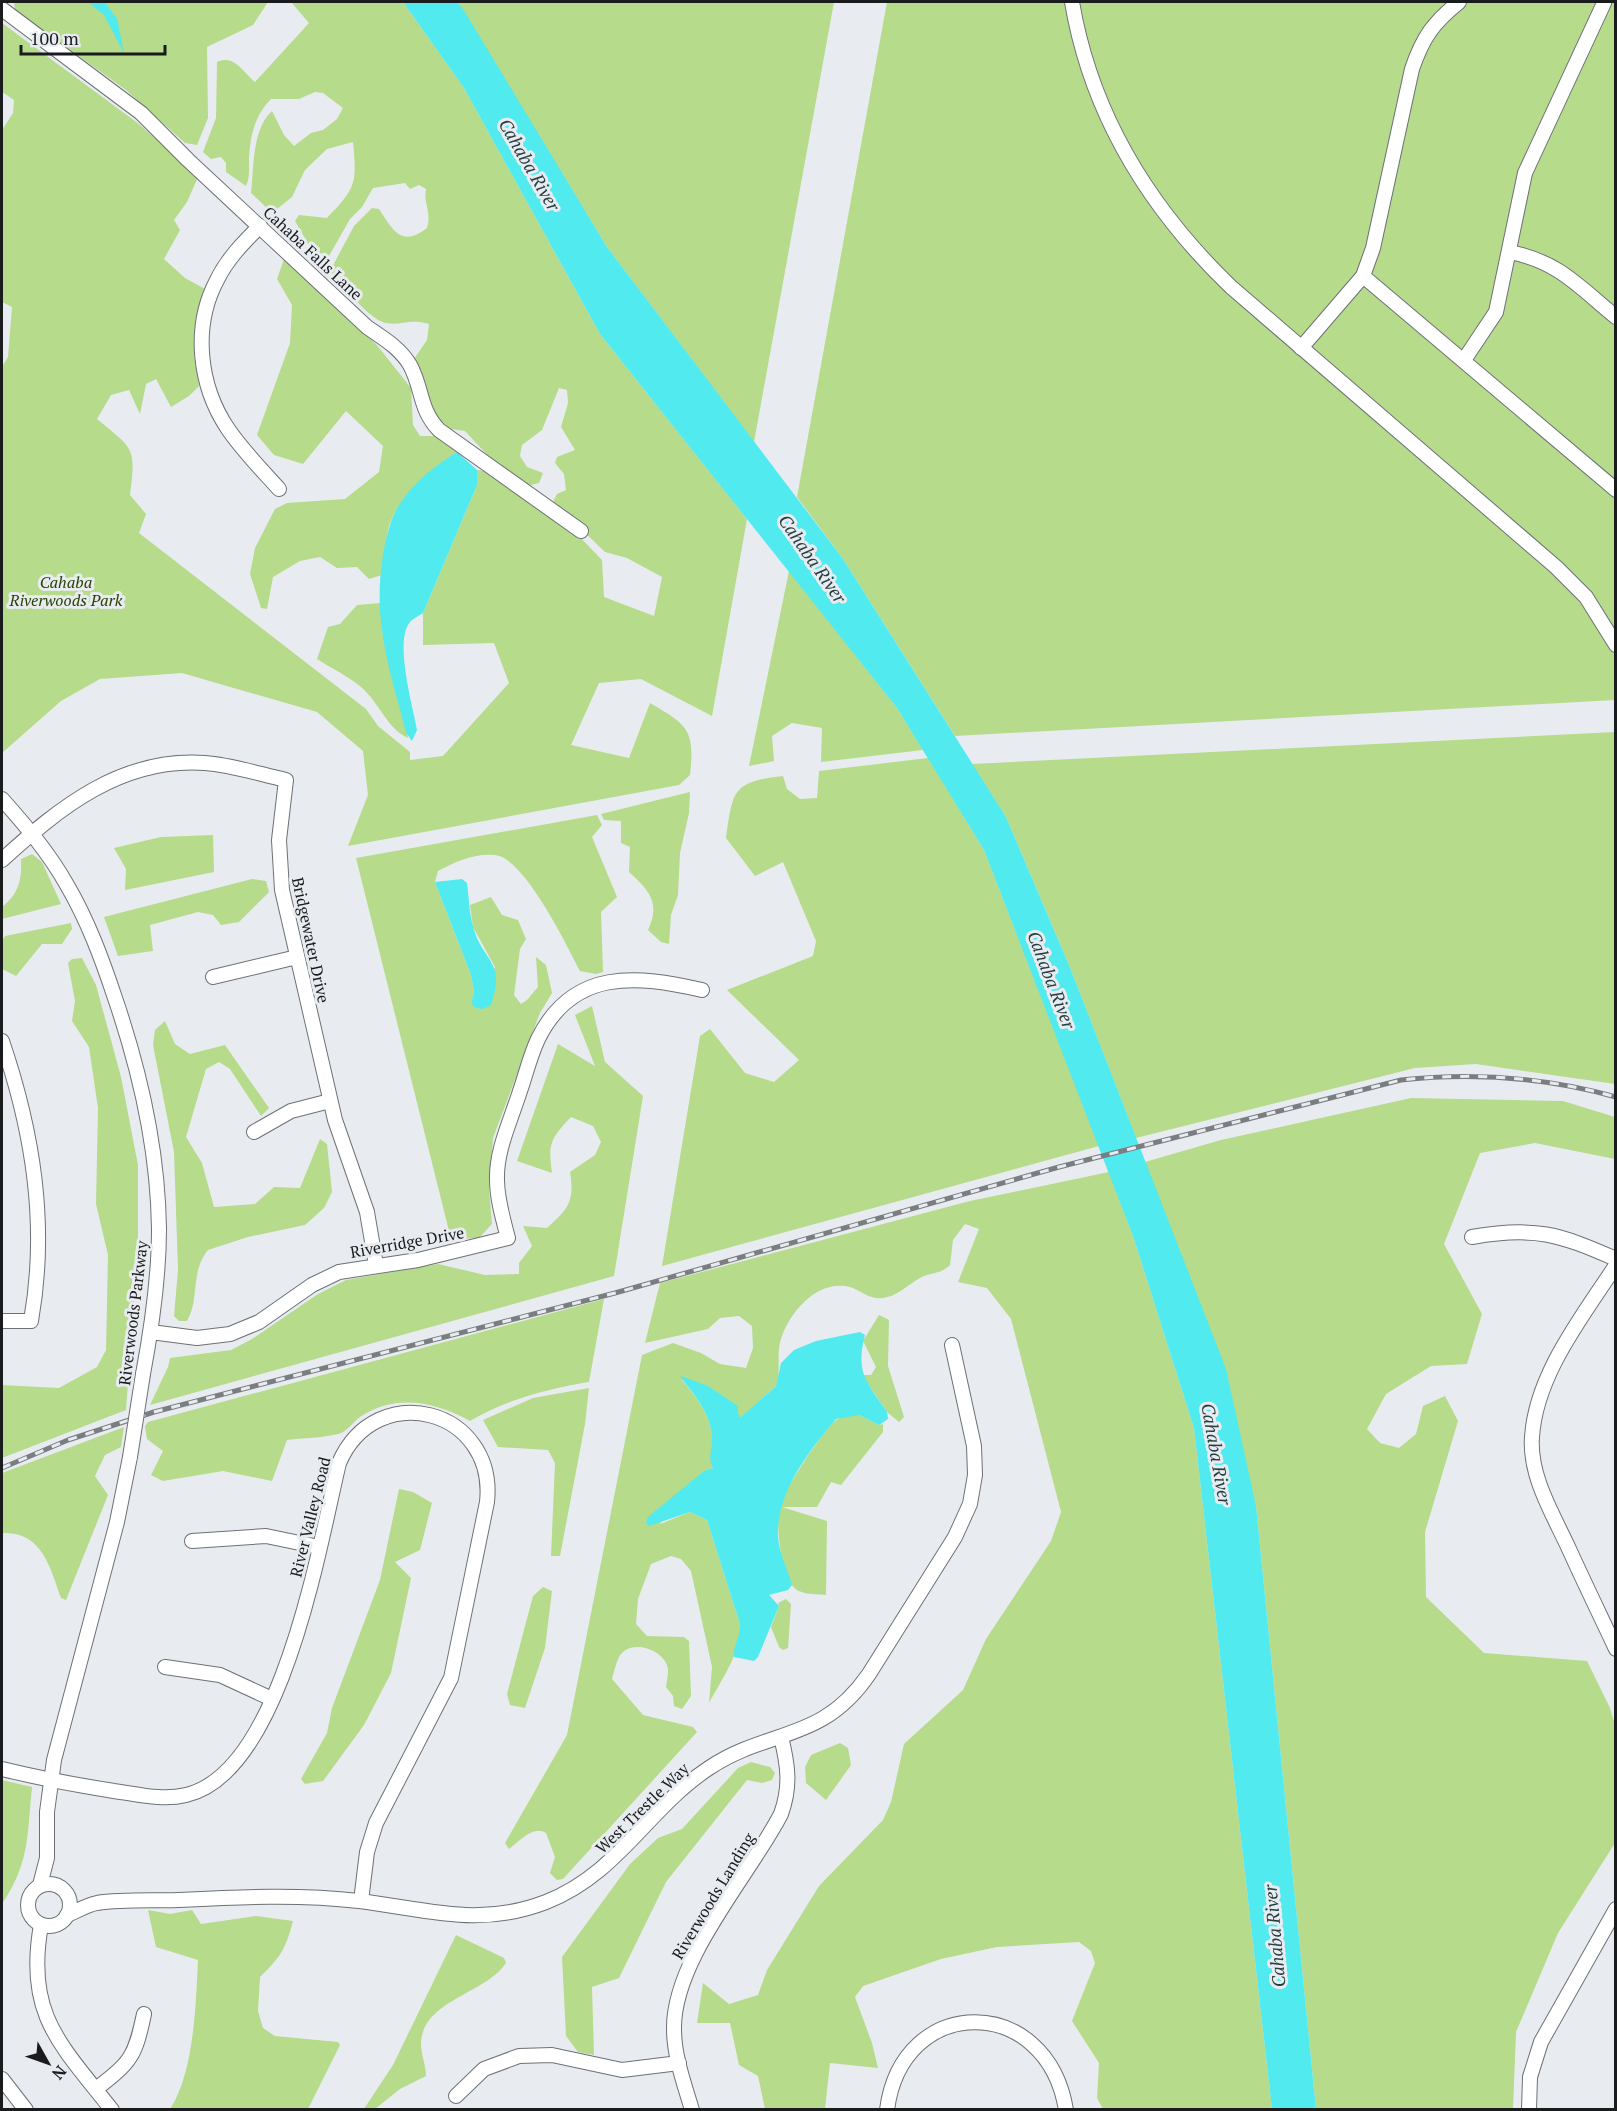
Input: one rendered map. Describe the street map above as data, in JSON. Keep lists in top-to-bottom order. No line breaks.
{"streets":{"street":["Cahaba Falls Lane","Bridgewater Drive","Riverridge Drive","Riverwoods Parkway","River Valley Road","West Trestle Way","Riverwoods Landing"]},"crossings":[["Bridgewater Drive","Riverridge Drive"],["Bridgewater Drive","Riverwoods Parkway"],["Riverridge Drive","Riverwoods Parkway"],["Riverwoods Parkway","River Valley Road"],["Riverwoods Parkway","West Trestle Way"],["River Valley Road","West Trestle Way"],["West Trestle Way","Riverwoods Landing"]],"water":["Cahaba River"],"parks":["Cahaba Riverwoods Park"],"scale_bar":"100 m","north":"bottom right"}
